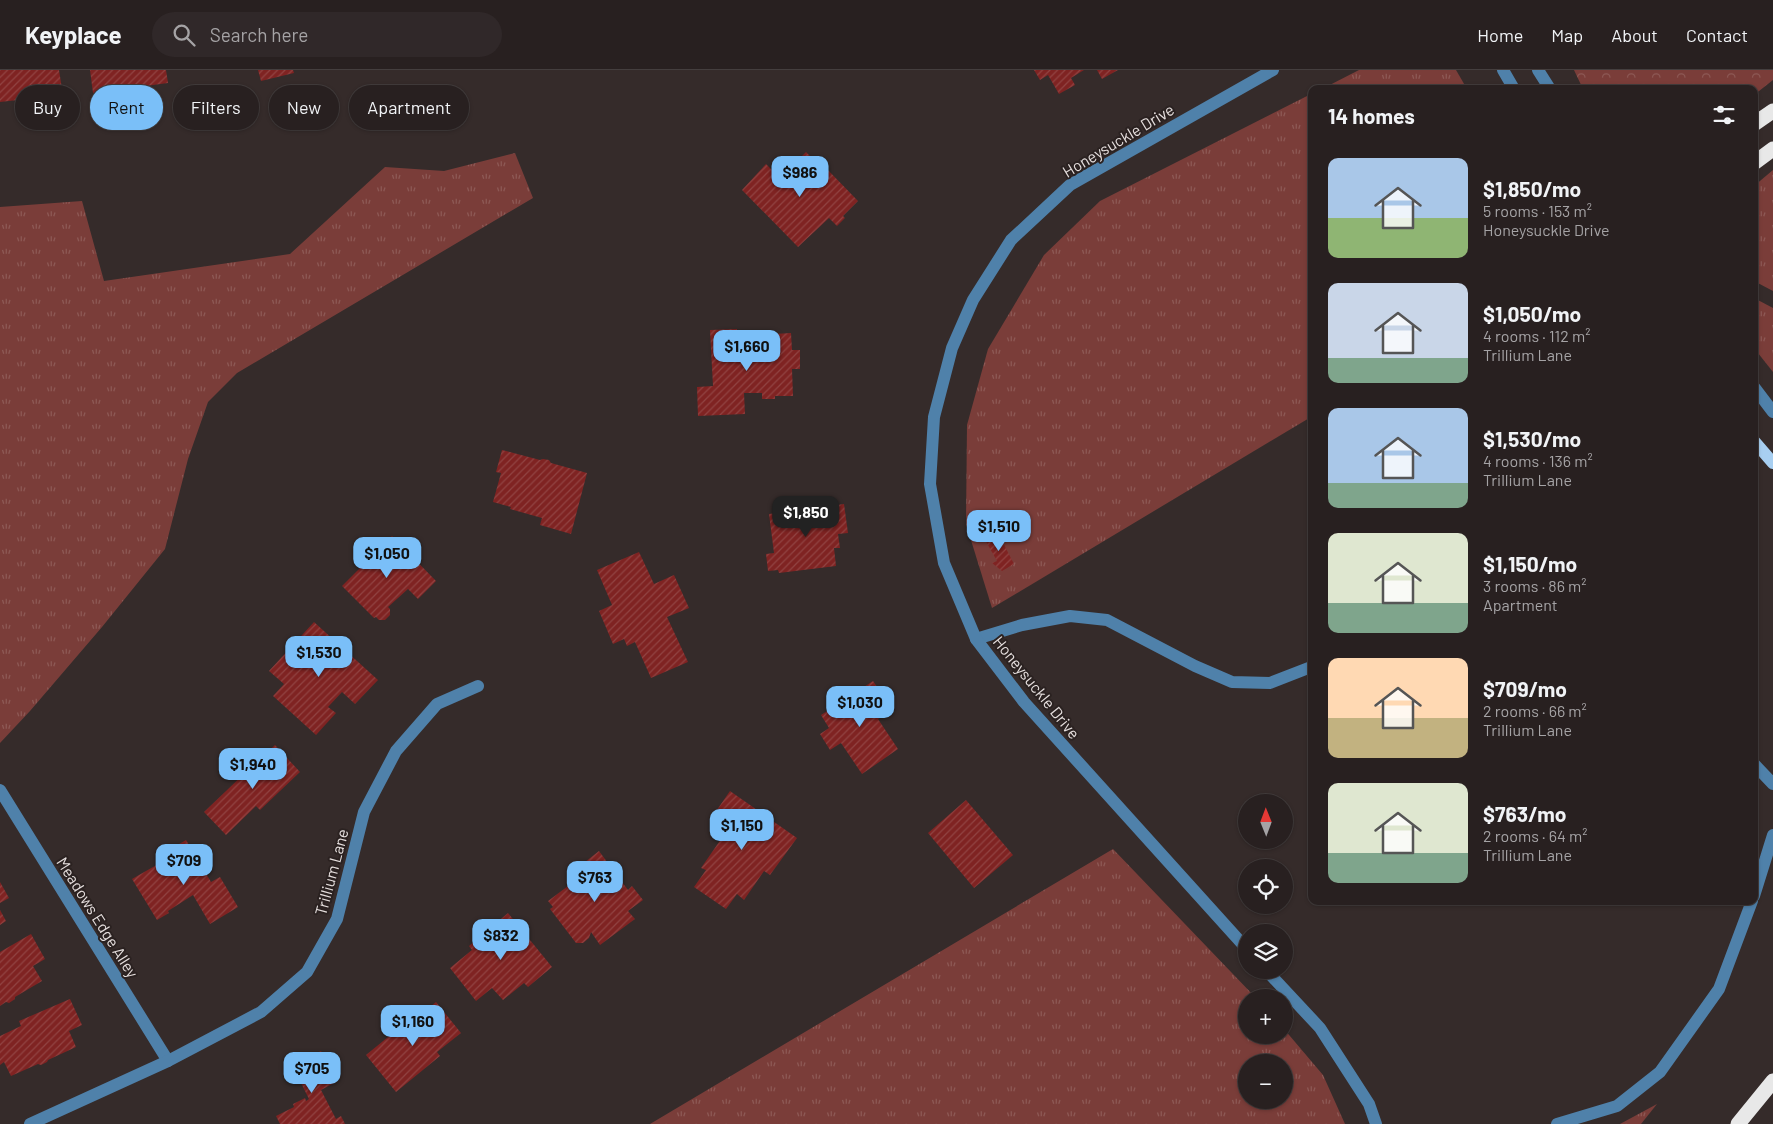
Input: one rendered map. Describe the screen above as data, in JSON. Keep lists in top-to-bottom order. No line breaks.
{"streets":{"street":["Honeysuckle Drive","Trillium Lane","Meadows Edge Alley"]},"crossings":[["Trillium Lane","Meadows Edge Alley"]],"north":"top","page":{"header":"Keyplace","search":"Search here","nav":["Home","Map","About","Contact"],"chip":["Buy","Rent","Filters","New","Apartment"],"heading":"14 homes","list":[{"name":"$1,850/mo","note":"5 rooms · 153 m² · Honeysuckle Drive"},{"name":"$1,050/mo","note":"4 rooms · 112 m² · Trillium Lane"},{"name":"$1,530/mo","note":"4 rooms · 136 m² · Trillium Lane"},{"name":"$1,150/mo","note":"3 rooms · 86 m² · Apartment"},{"name":"$709/mo","note":"2 rooms · 66 m² · Trillium Lane"},{"name":"$763/mo","note":"2 rooms · 64 m² · Trillium Lane"}],"price":["$986","$1,660","$1,850","$1,510","$1,050","$1,530","$1,030","$1,940","$1,150","$709","$763","$832","$1,160","$705"],"map_buttons":["+","−"]}}
